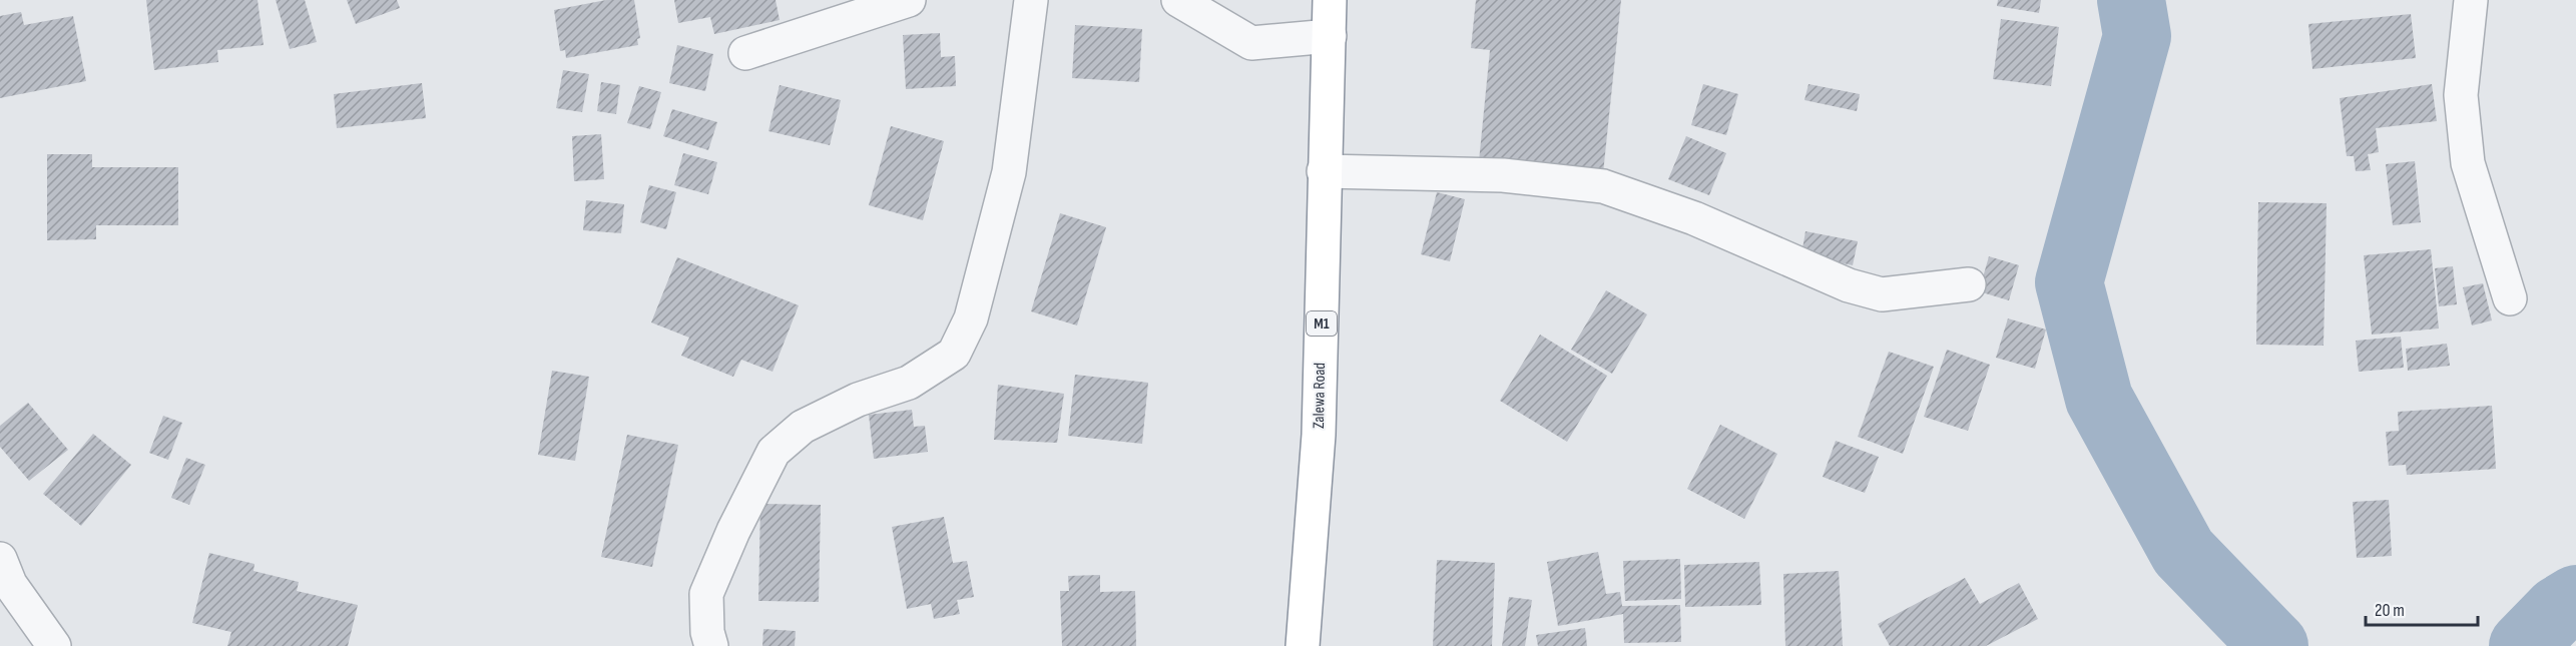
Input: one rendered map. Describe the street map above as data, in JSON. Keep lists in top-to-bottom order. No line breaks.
{"streets":{"highway":["M1","Zalewa Road"]},"scale_bar":"20 m"}
